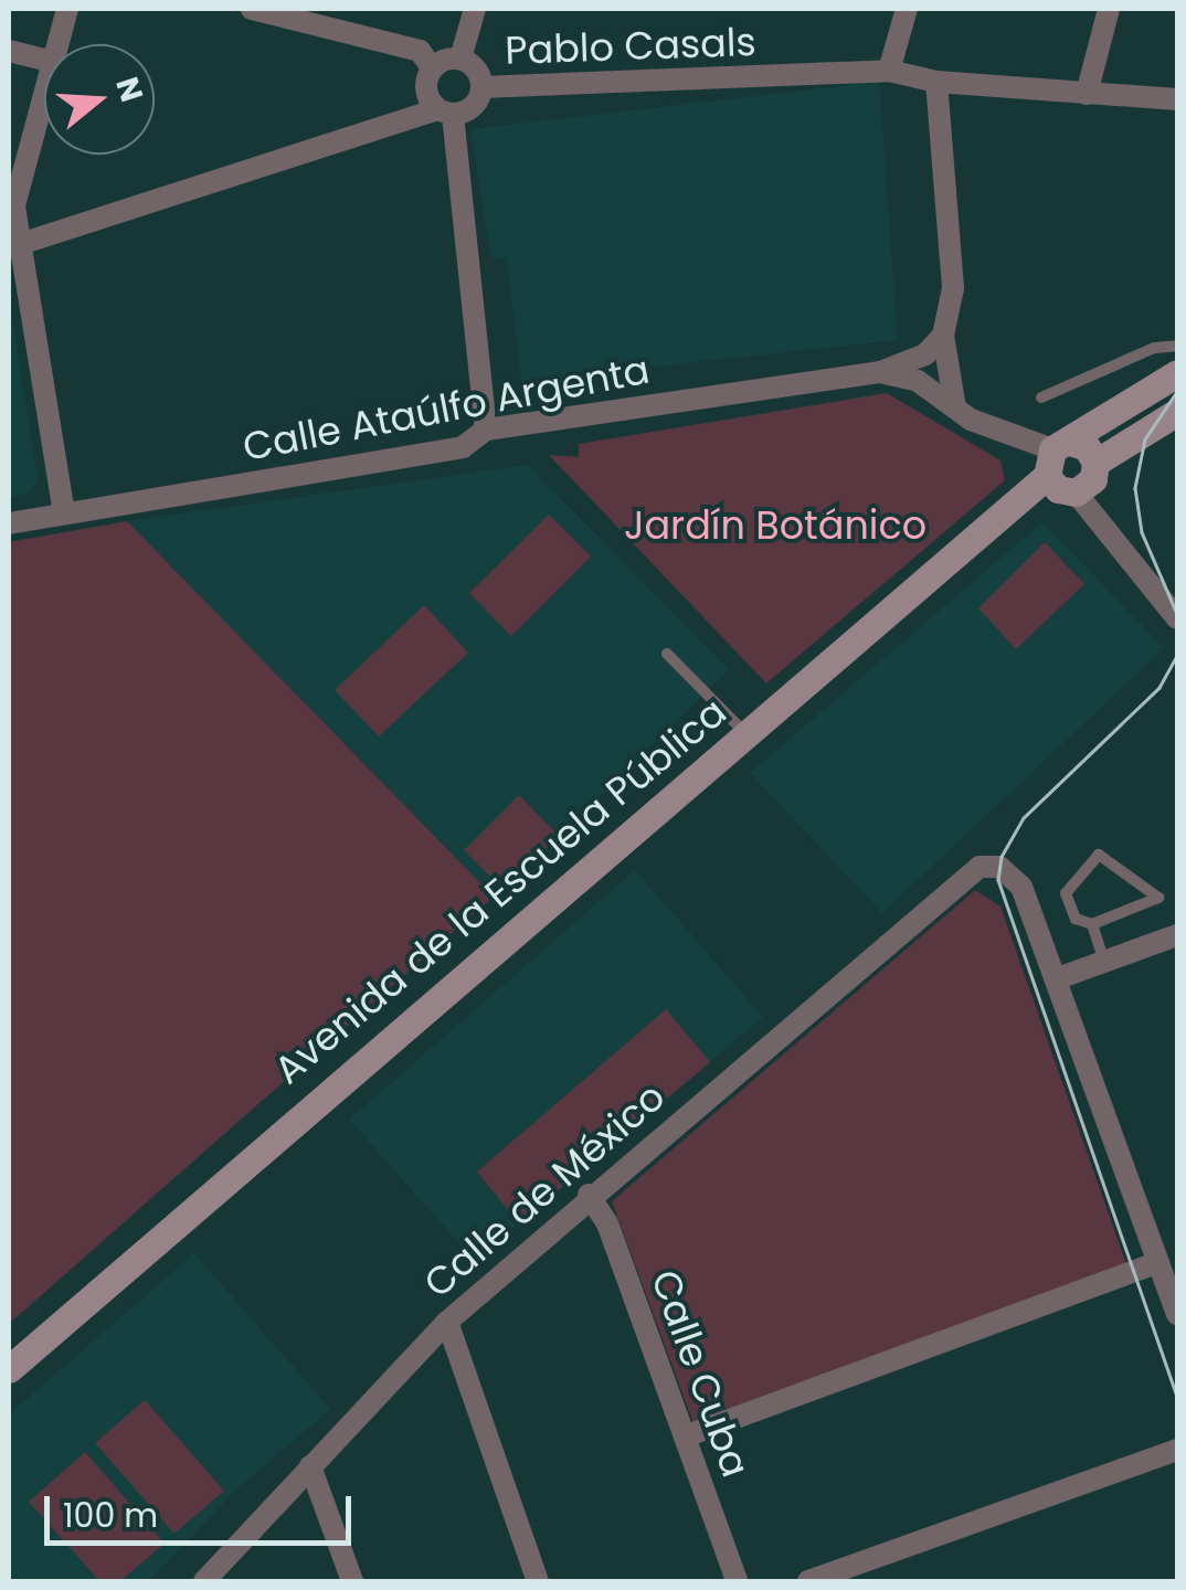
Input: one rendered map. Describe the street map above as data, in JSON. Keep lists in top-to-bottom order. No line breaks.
{"streets":{"street":["Pablo Casals","Calle Ataúlfo Argenta","Avenida de la Escuela Pública","Calle de México","Calle Cuba"]},"crossings":[["Calle Ataúlfo Argenta","Avenida de la Escuela Pública"],["Calle de México","Calle Cuba"]],"parks":["Jardín Botánico"],"scale_bar":"100 m","north":"right"}
